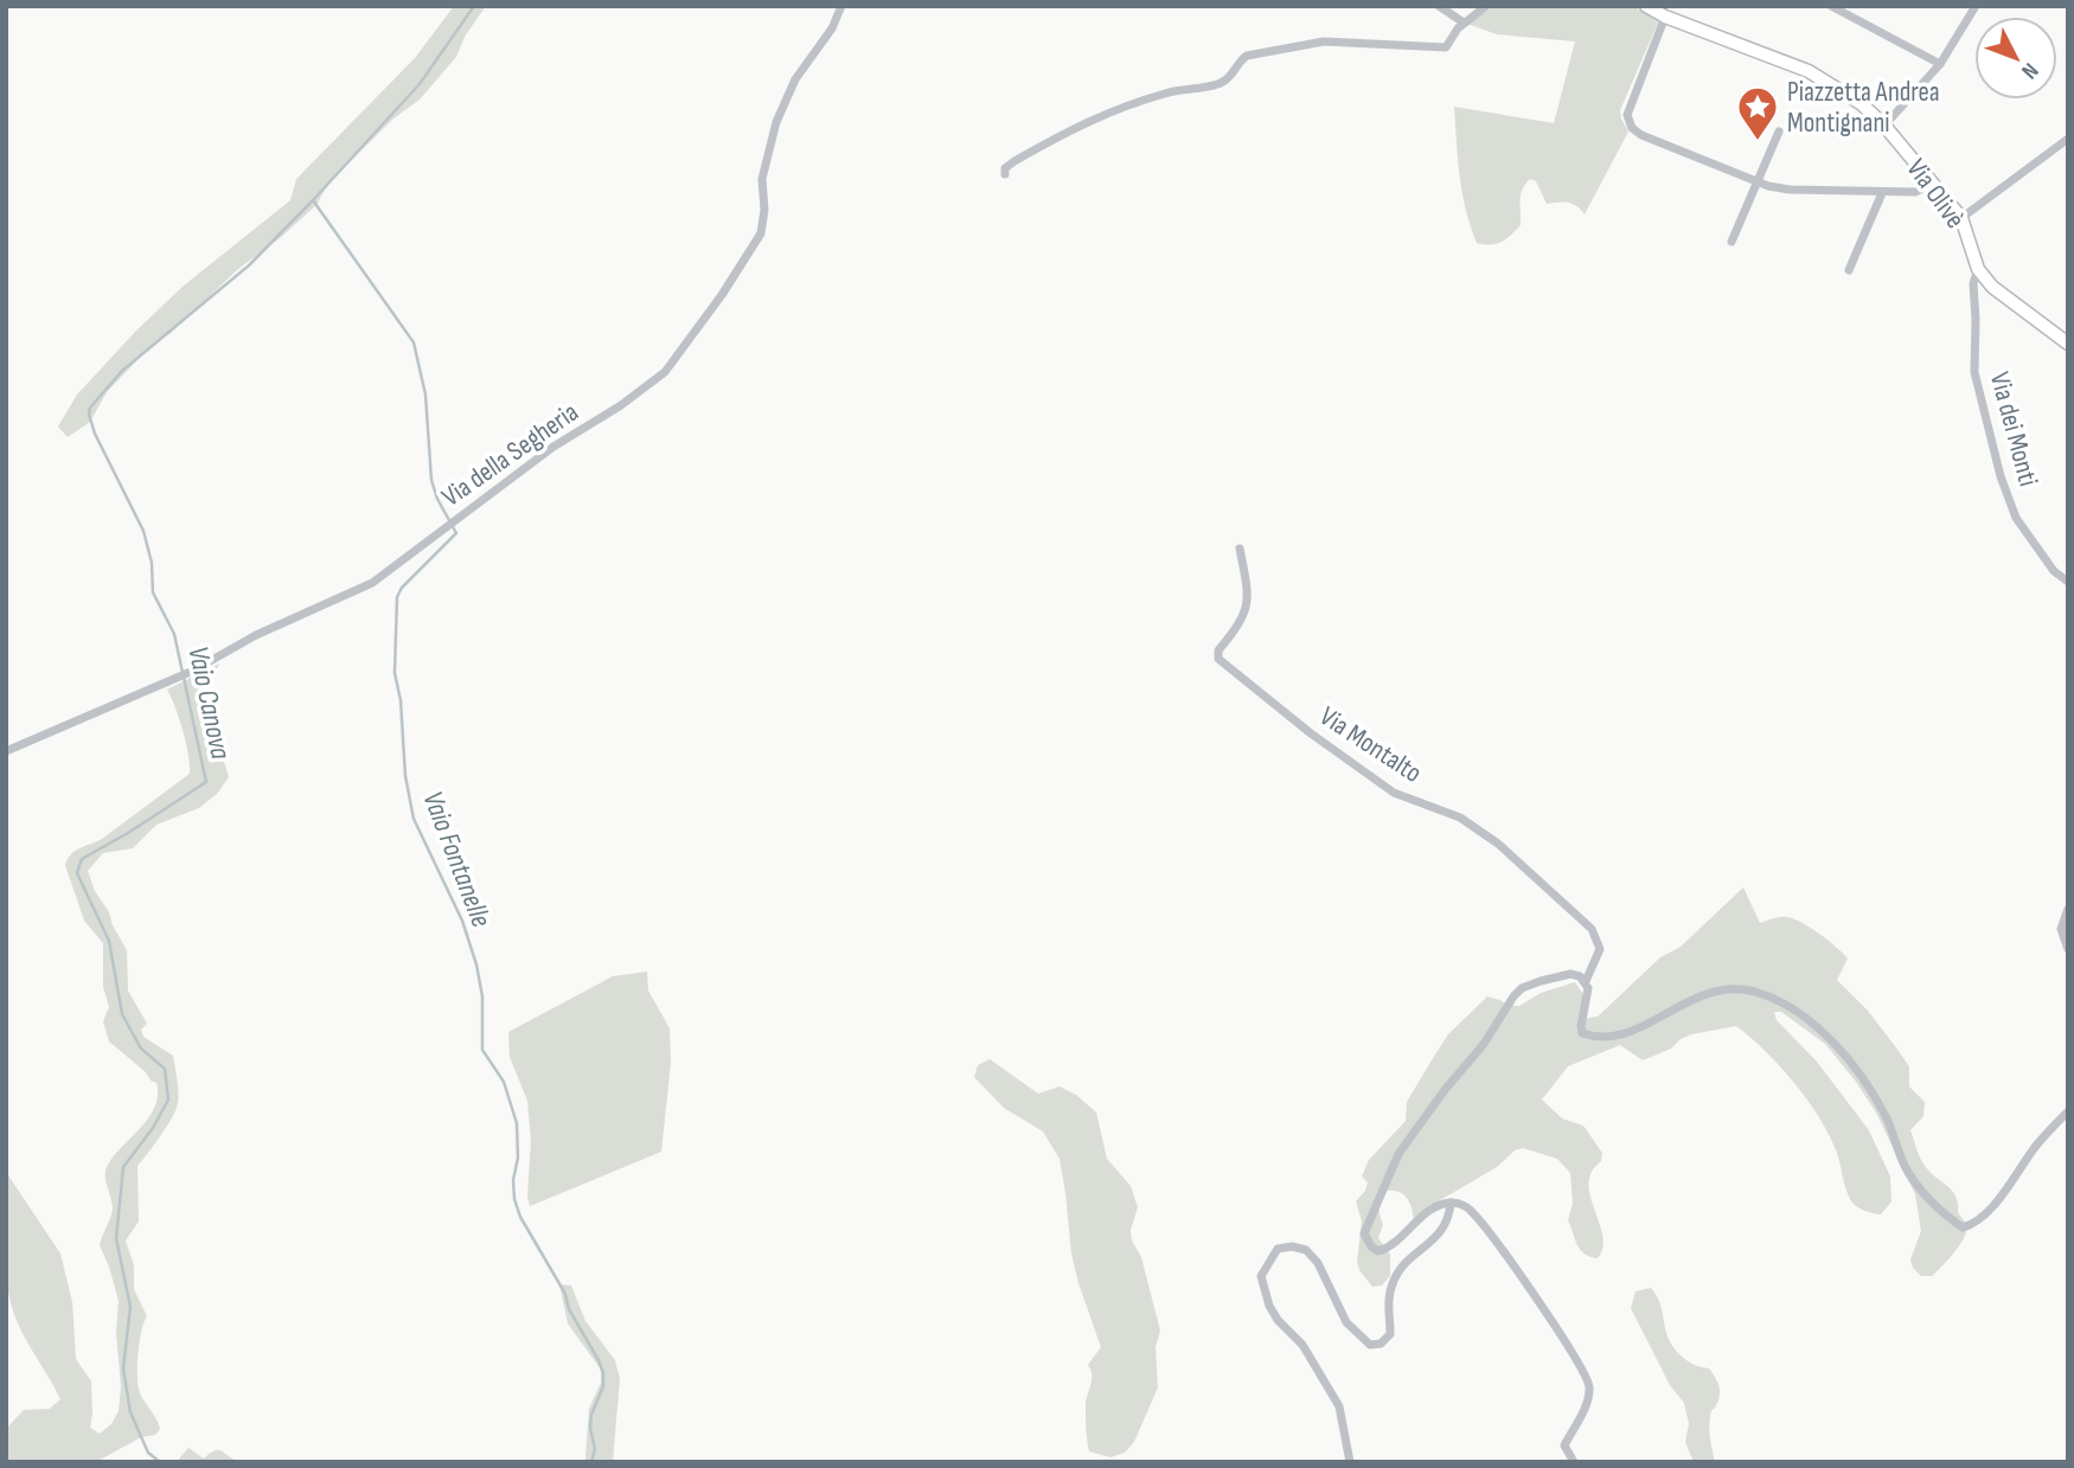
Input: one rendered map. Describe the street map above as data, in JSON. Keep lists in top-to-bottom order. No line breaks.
{"streets":{"street":["Via Olivè","Via dei Monti","Via della Segheria","Via Montalto"]},"crossings":[["Via Olivè","Via dei Monti"]],"water":["Vaio Canova","Vaio Fontanelle"],"places":{"place":["Piazzetta Andrea Montignani"]},"north":"bottom right"}
